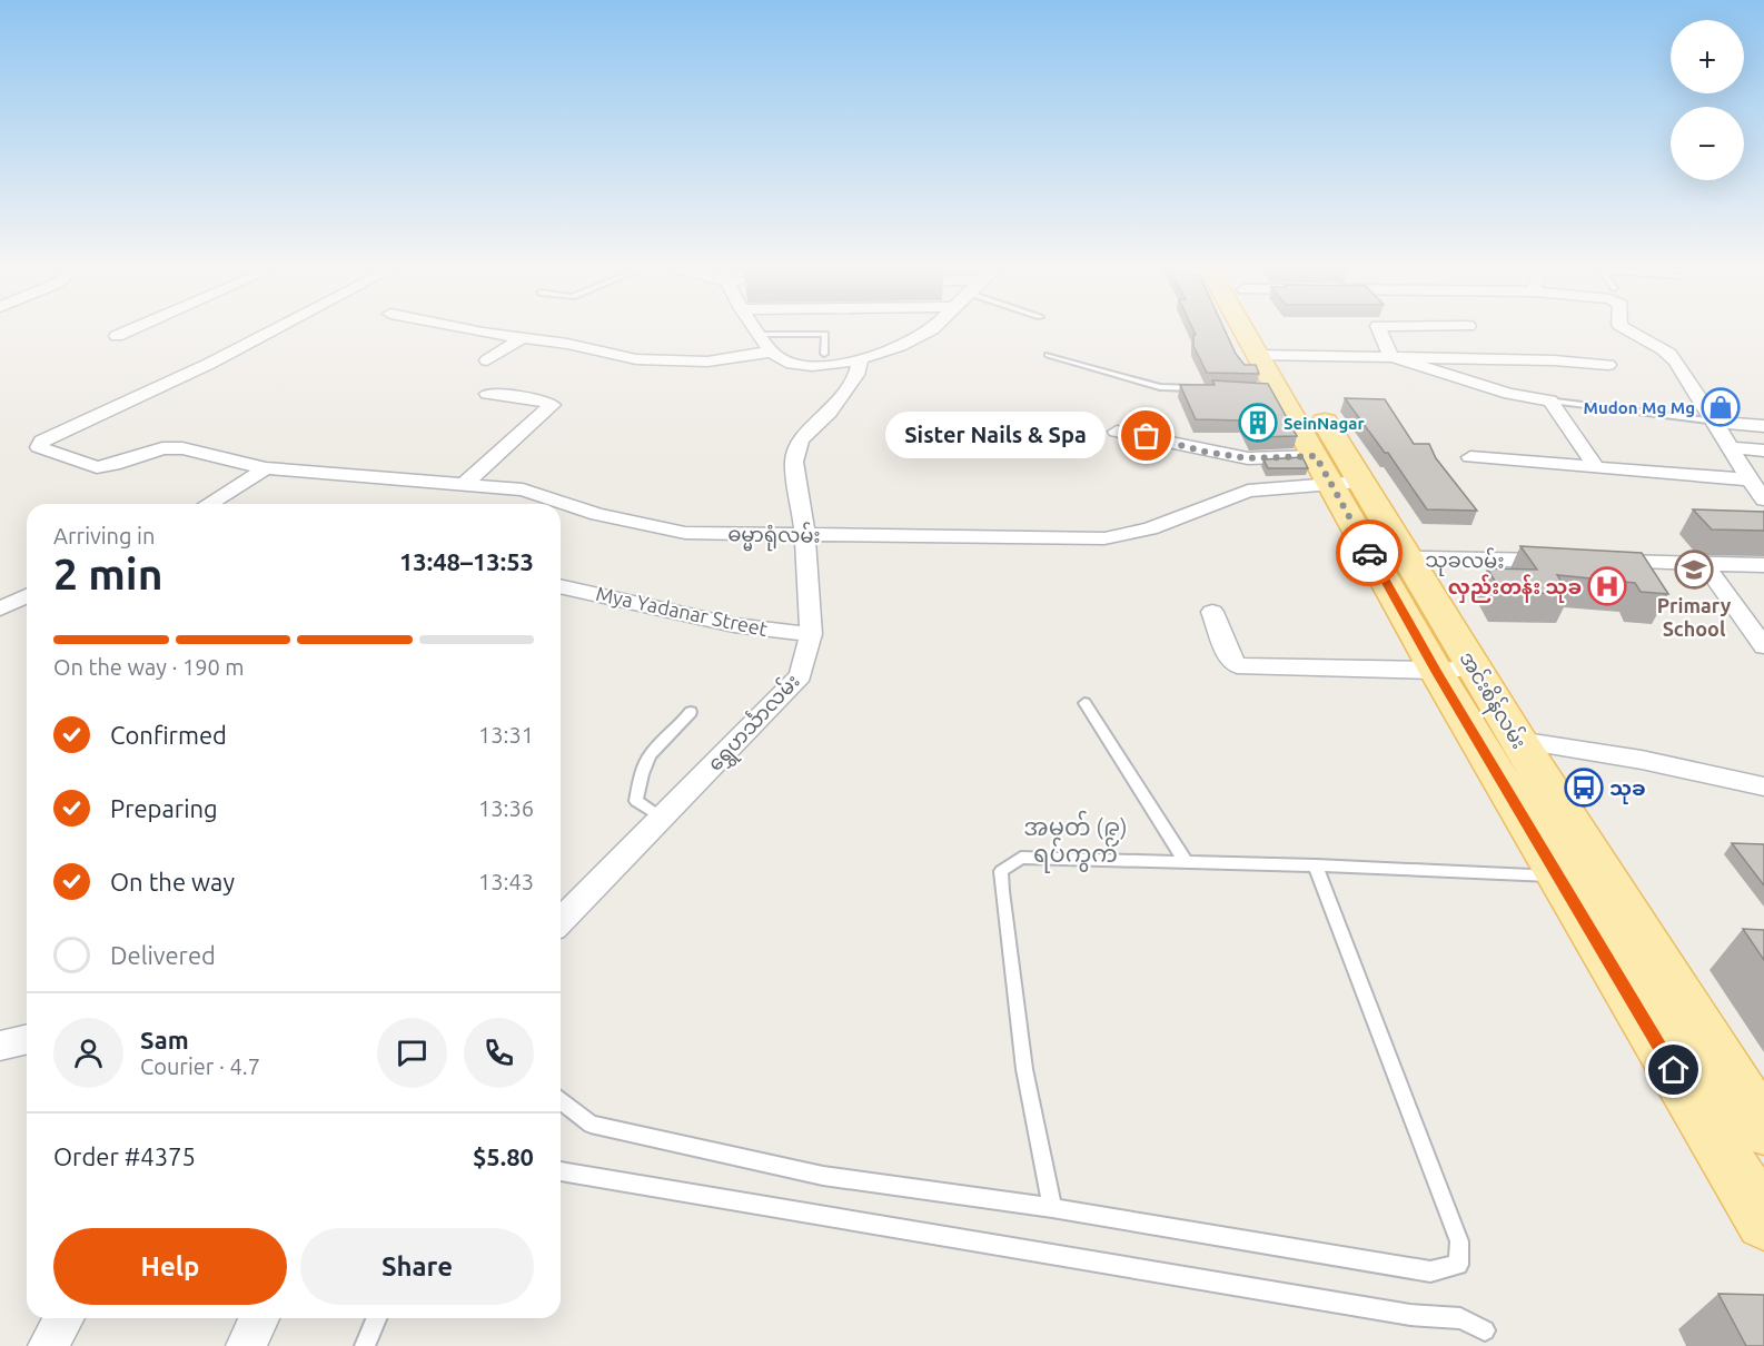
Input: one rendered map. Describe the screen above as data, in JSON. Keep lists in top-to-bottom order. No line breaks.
{"streets":{"main road":["အင်းစိန်လမ်း"],"street":["ဓမ္မာရုံလမ်း","သုခလမ်း","Mya Yadanar Street","ရွှေဟင်္သာလမ်း"]},"crossings":[["ဓမ္မာရုံလမ်း","ရွှေဟင်္သာလမ်း"],["သုခလမ်း","အင်းစိန်လမ်း"],["Mya Yadanar Street","ရွှေဟင်္သာလမ်း"]],"districts":["အမှတ် (၉) ရပ်ကွက်"],"places":{"shop":["Mudon Mg Mg"],"building":["SeinNagar"],"other":["Sister Nails & Spa"],"school or university":["Primary School"],"hospital":["လှည်းတန်း သုခ"],"bus stop":["သုခ"]},"page":{"map_buttons":["+","−"],"bubble":"Sister Nails & Spa","heading":["2 min","Arriving in","13:48–13:53"],"panel":["Sam","Courier · 4.7","Order #4375","$5.80"],"bar":"On the way · 190 m","list":[["Confirmed","13:31"],["Preparing","13:36"],["On the way","13:43"],"Delivered"],"buttons":["Help","Share"]}}
